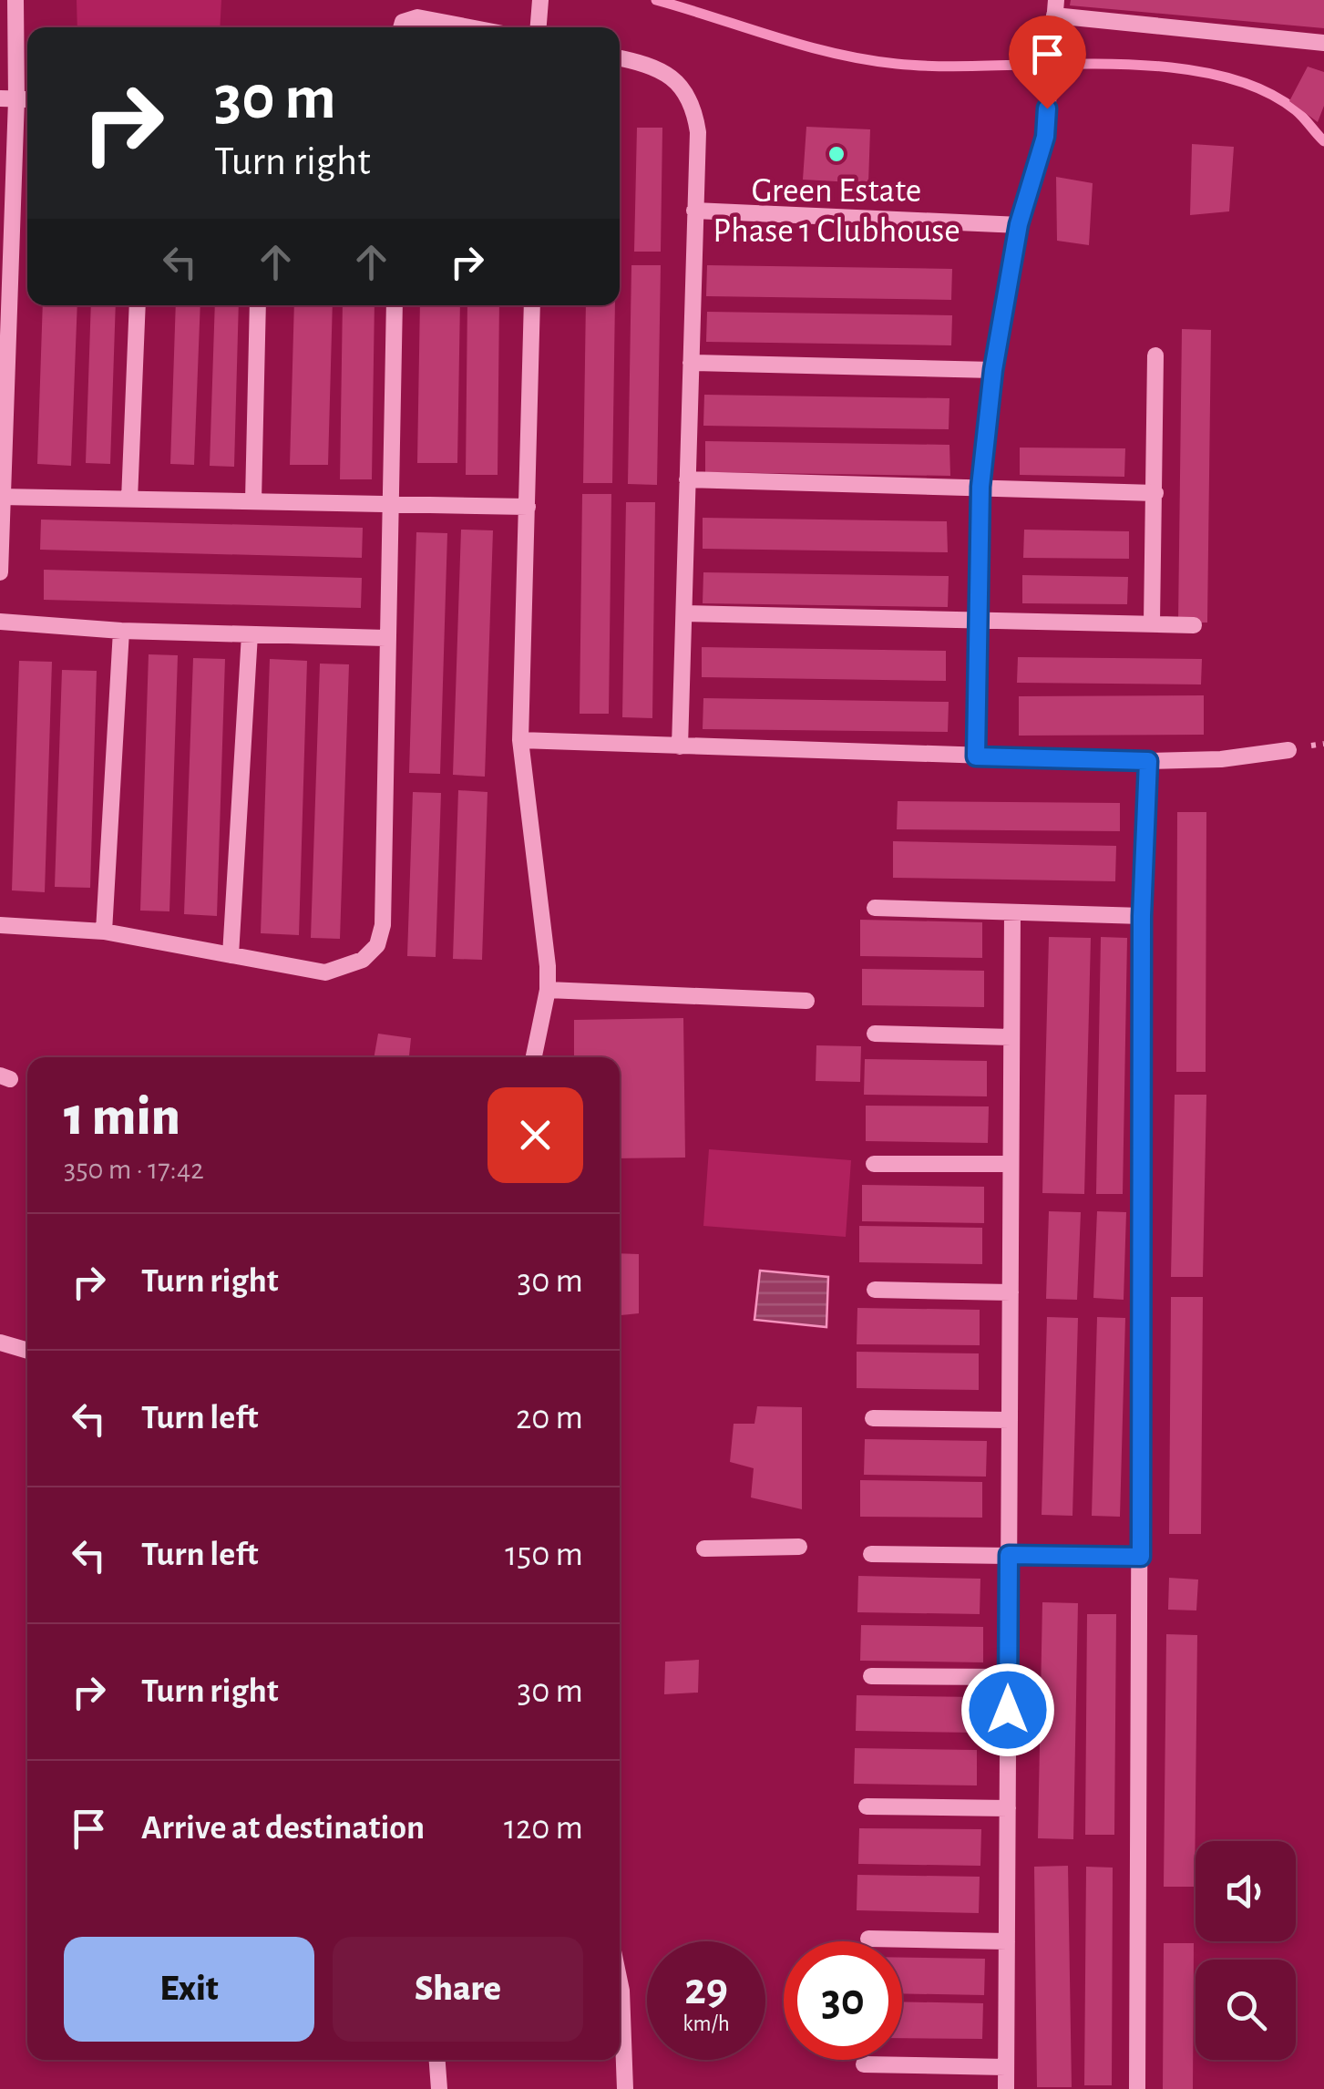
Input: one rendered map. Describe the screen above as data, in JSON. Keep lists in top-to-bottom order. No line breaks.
{"places":["Green Estate Phase 1 Clubhouse"],"page":{"turn":["30 m","Turn right"],"heading":["1 min","350 m · 17:42"],"list":[{"name":"Turn right","value":"30 m"},{"name":"Turn left","value":"20 m"},{"name":"Turn left","value":"150 m"},{"name":"Turn right","value":"30 m"},{"name":"Arrive at destination","value":"120 m"}],"buttons":["Exit","Share"],"speed":"29 km/h","limit":"30"}}
